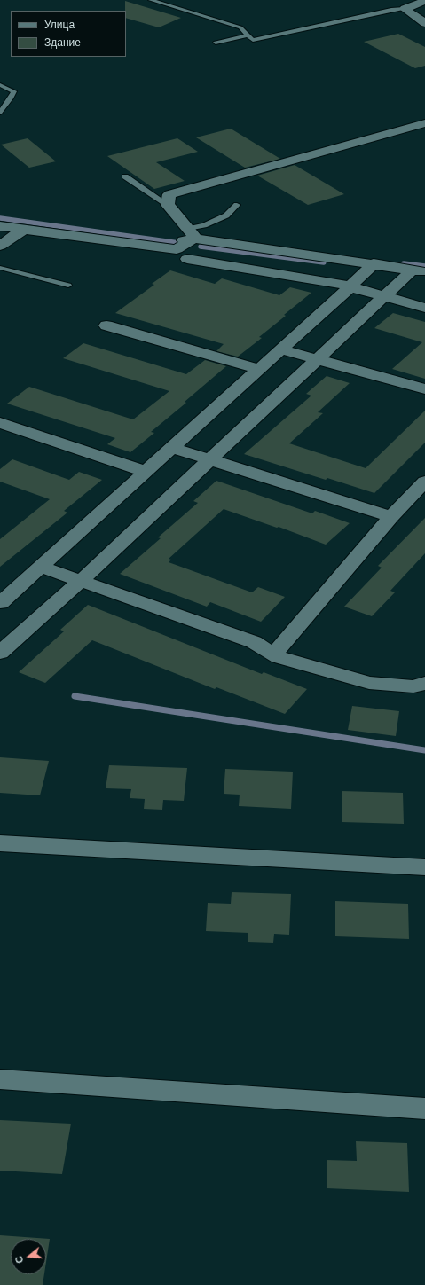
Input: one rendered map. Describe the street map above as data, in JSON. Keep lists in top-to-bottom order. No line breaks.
{"legend":["Улица","Здание"],"north":"left"}
